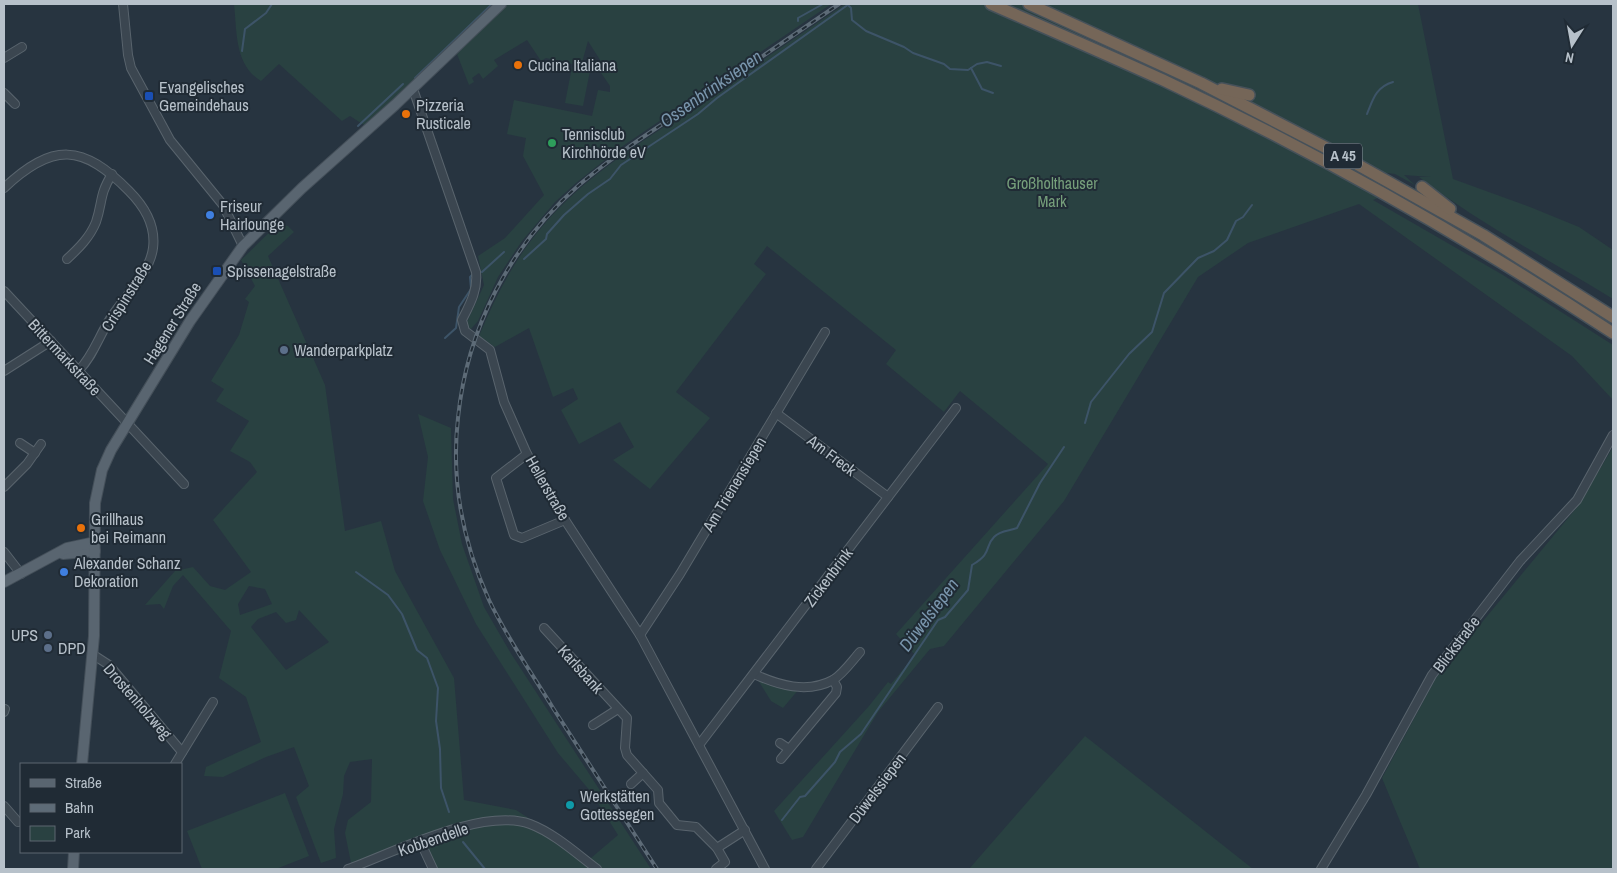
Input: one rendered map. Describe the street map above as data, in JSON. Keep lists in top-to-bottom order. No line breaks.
{"streets":{"highway":["A 45"],"main road":["Hagener Straße"],"street":["Crispinstraße","Bittermarkstraße","Am Freck","Am Trienensiepen","Hellerstraße","Zickenbrink","Blickstraße","Karlsbank","Drostenholzweg","Düwelssiepen","Kobbendelle"]},"crossings":[["Crispinstraße","Bittermarkstraße"],["Hagener Straße","Bittermarkstraße"],["Hagener Straße","Hellerstraße"],["Hagener Straße","Drostenholzweg"],["Am Freck","Am Trienensiepen"],["Am Freck","Zickenbrink"],["Am Trienensiepen","Hellerstraße"],["Hellerstraße","Zickenbrink"]],"water":["Ossenbrinksiepen","Düwelsiepen"],"parks":["Großholthauser Mark"],"places":{"other":["Cucina Italiana","Pizzeria Rusticale","Tennisclub Kirchhörde eV","Friseur Hairlounge","Wanderparkplatz","Grillhaus bei Reimann","Alexander Schanz Dekoration","UPS","DPD","Werkstätten Gottessegen"],"transit":["Evangelisches Gemeindehaus","Spissenagelstraße"]},"legend":["Straße","Bahn","Park"],"north":"bottom"}
